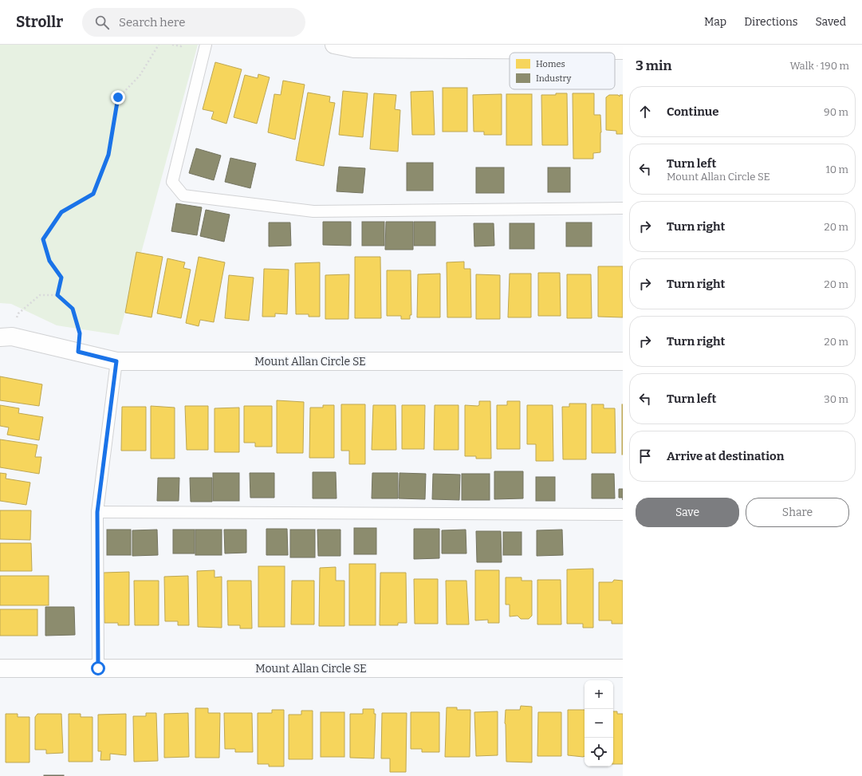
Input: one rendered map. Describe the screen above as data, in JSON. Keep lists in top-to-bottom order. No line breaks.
{"streets":{"street":["Mount Allan Circle SE"]},"legend":["Homes","Industry"],"page":{"header":"Strollr","search":"Search here","nav":["Map","Directions","Saved"],"heading":["3 min","Walk · 190 m"],"list":[["Continue","90 m"],["Turn left","Mount Allan Circle SE","10 m"],["Turn right","20 m"],["Turn right","20 m"],["Turn right","20 m"],["Turn left","30 m"],"Arrive at destination"],"buttons":["Save","Share"],"map_buttons":["+","−"]}}
